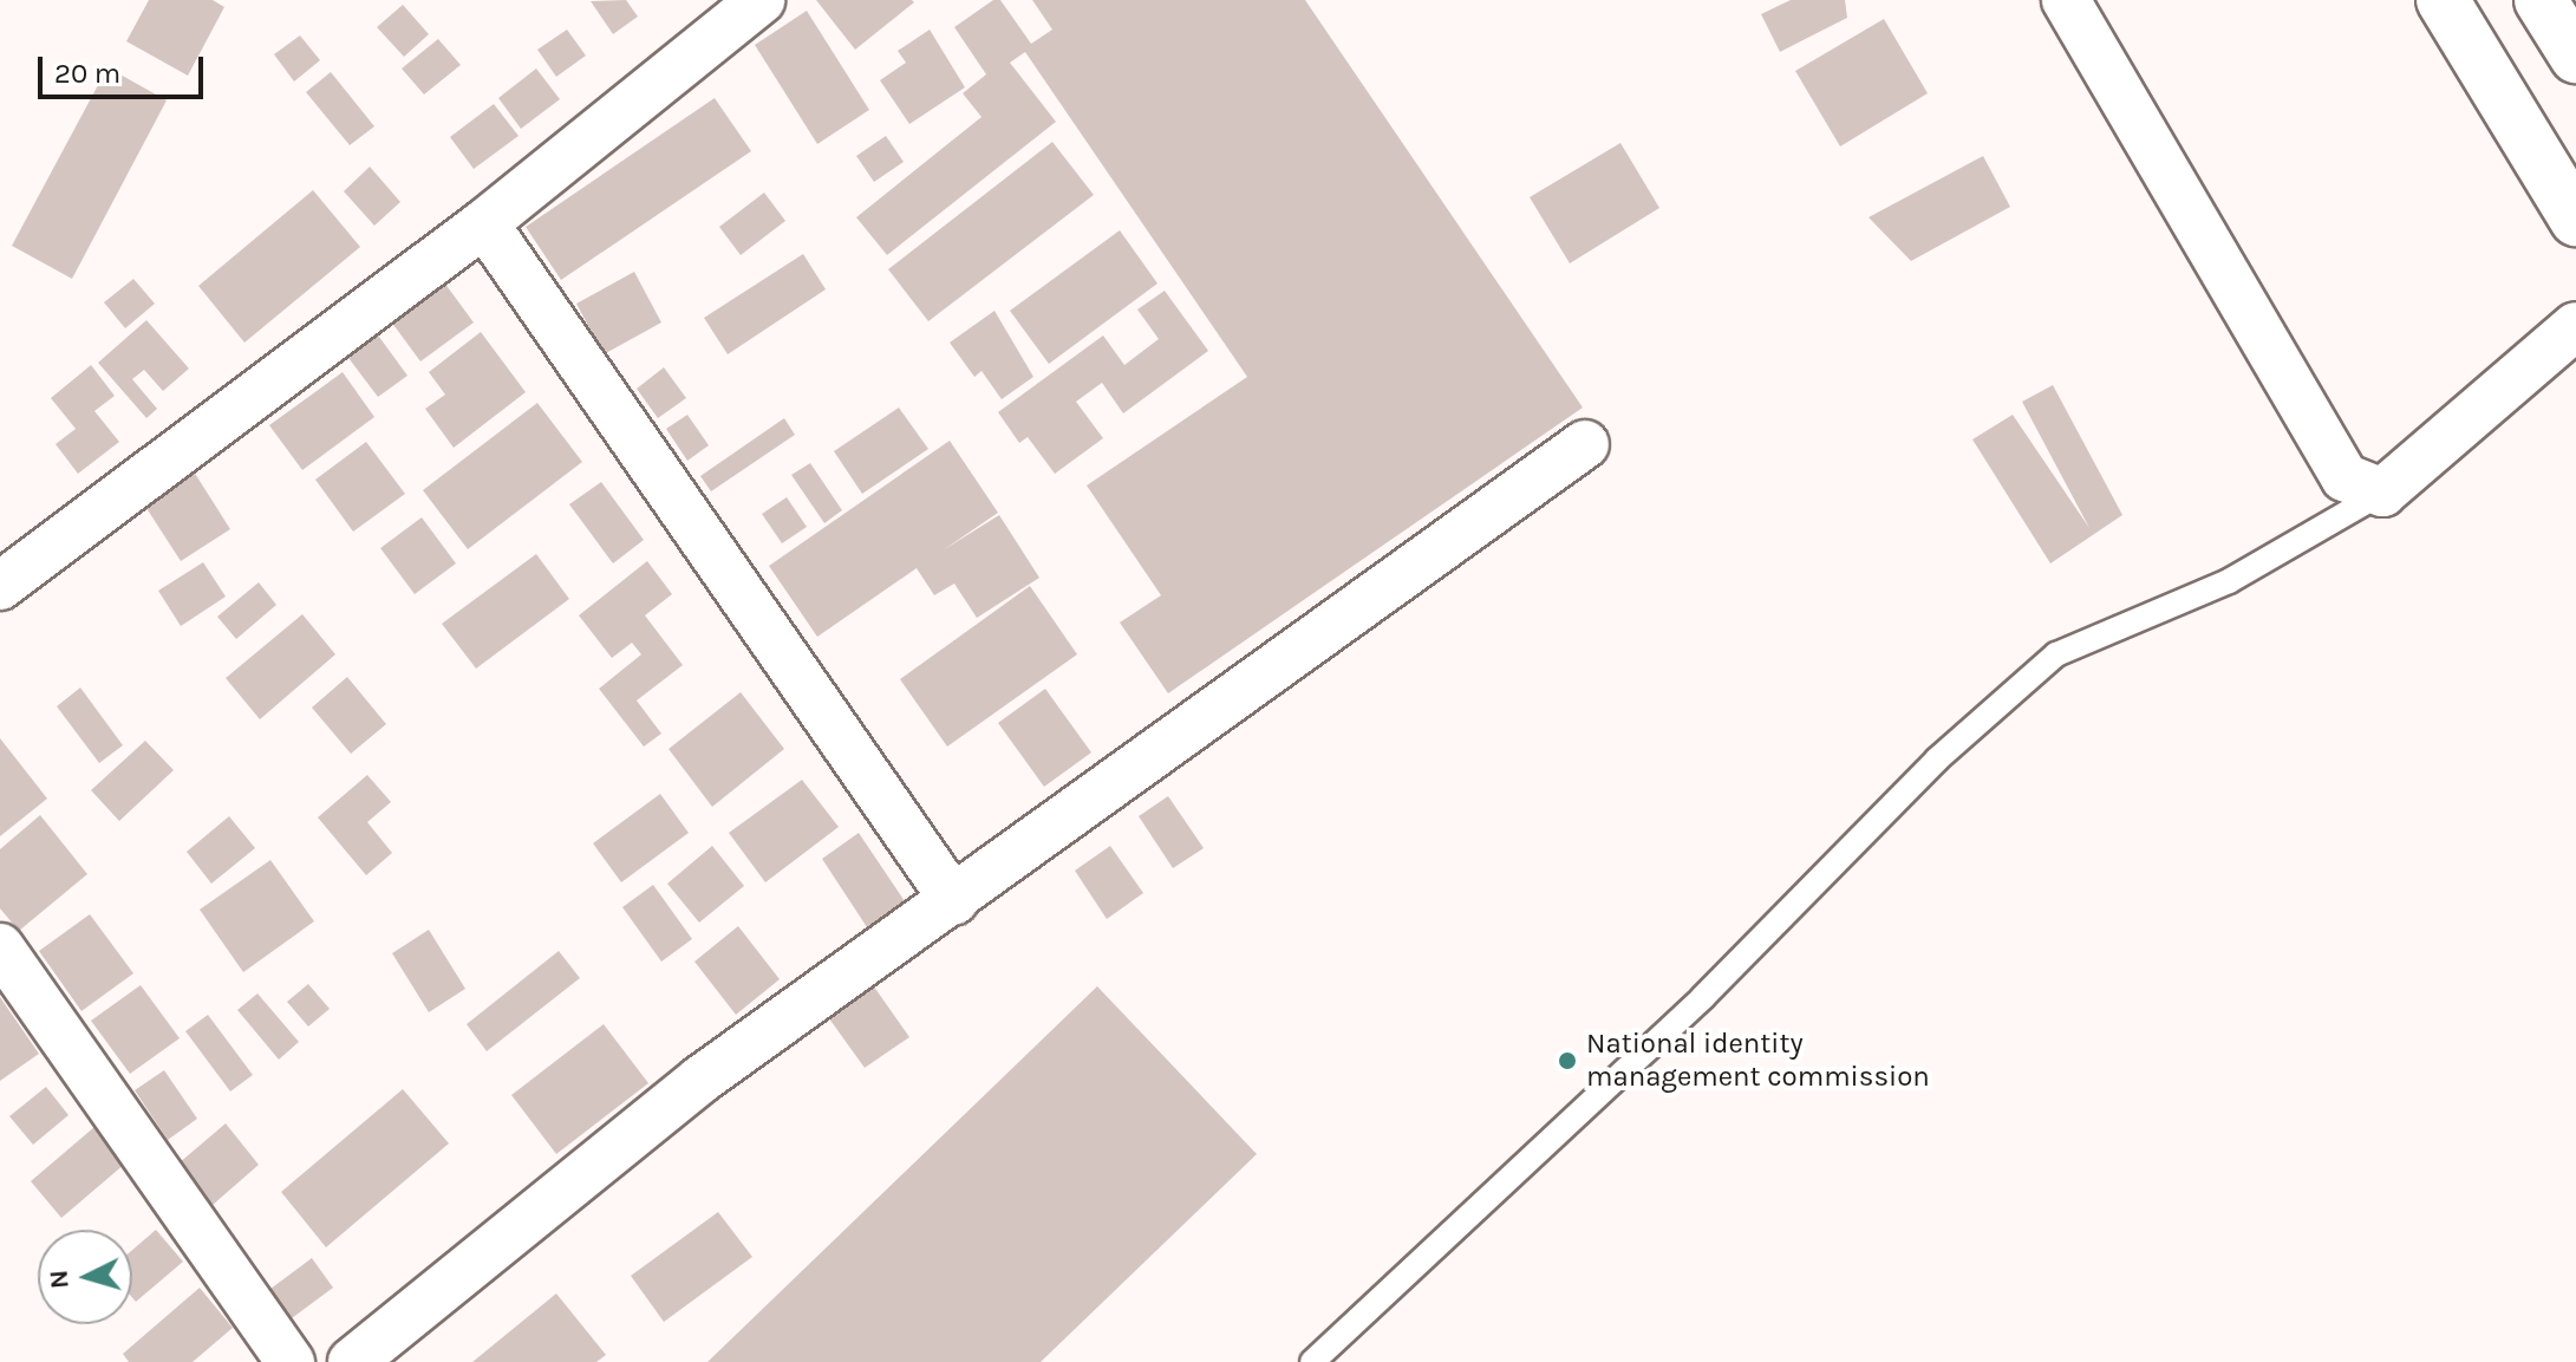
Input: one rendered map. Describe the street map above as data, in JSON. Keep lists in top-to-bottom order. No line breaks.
{"places":["National identity management commission"],"scale_bar":"20 m","north":"left"}
